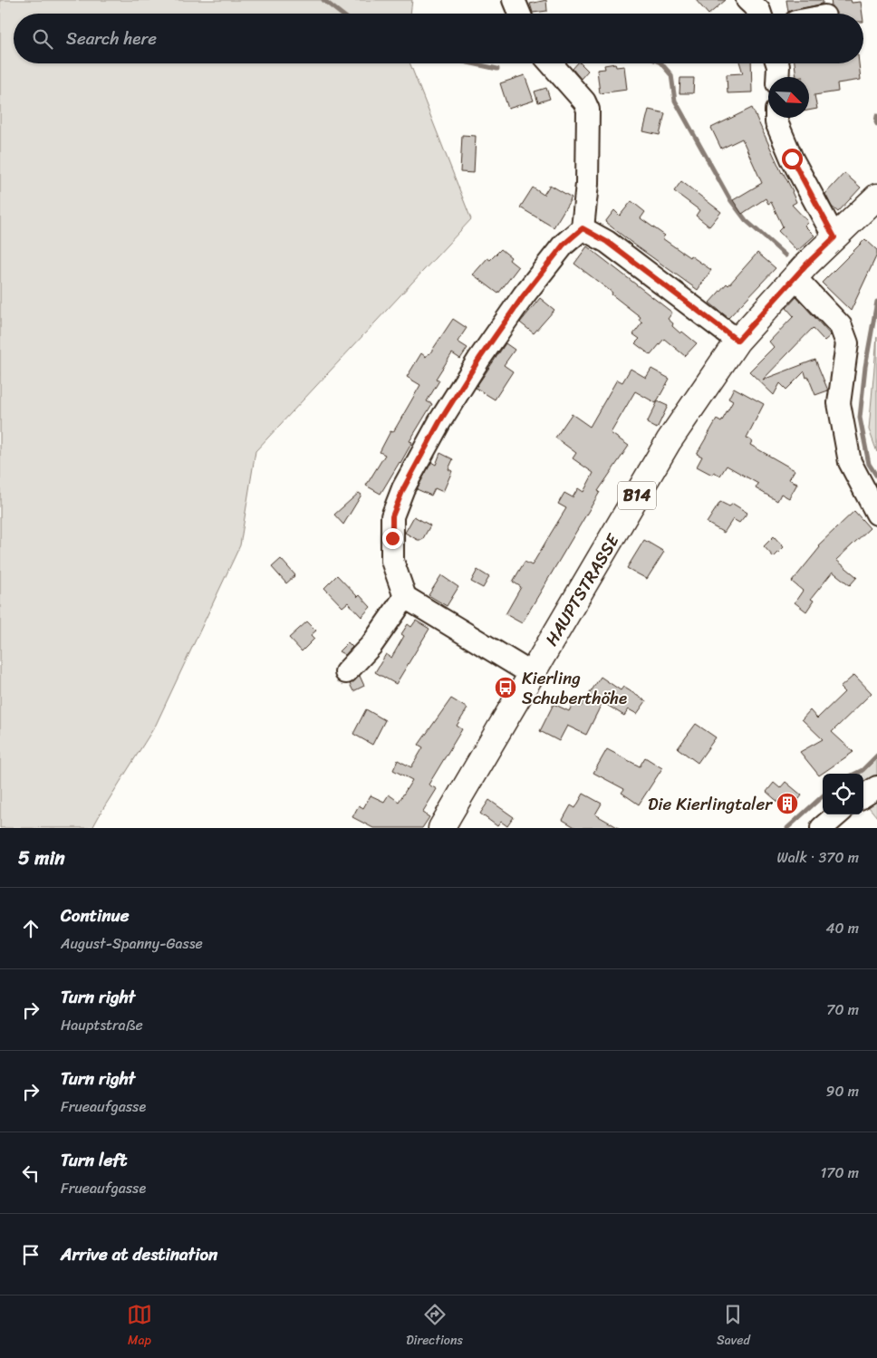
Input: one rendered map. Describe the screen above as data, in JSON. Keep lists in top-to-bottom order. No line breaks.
{"streets":{"main road":["B14","HAUPTSTRASSE"]},"places":{"bus stop":["Kierling Schuberthöhe"],"building":["Die Kierlingtaler"]},"north":"bottom right","page":{"search":"Search here","heading":["5 min","Walk · 370 m"],"list":[["Continue","August-Spanny-Gasse","40 m"],["Turn right","Hauptstraße","70 m"],["Turn right","Frueaufgasse","90 m"],["Turn left","Frueaufgasse","170 m"],"Arrive at destination"],"nav":["Map","Directions","Saved"]}}
